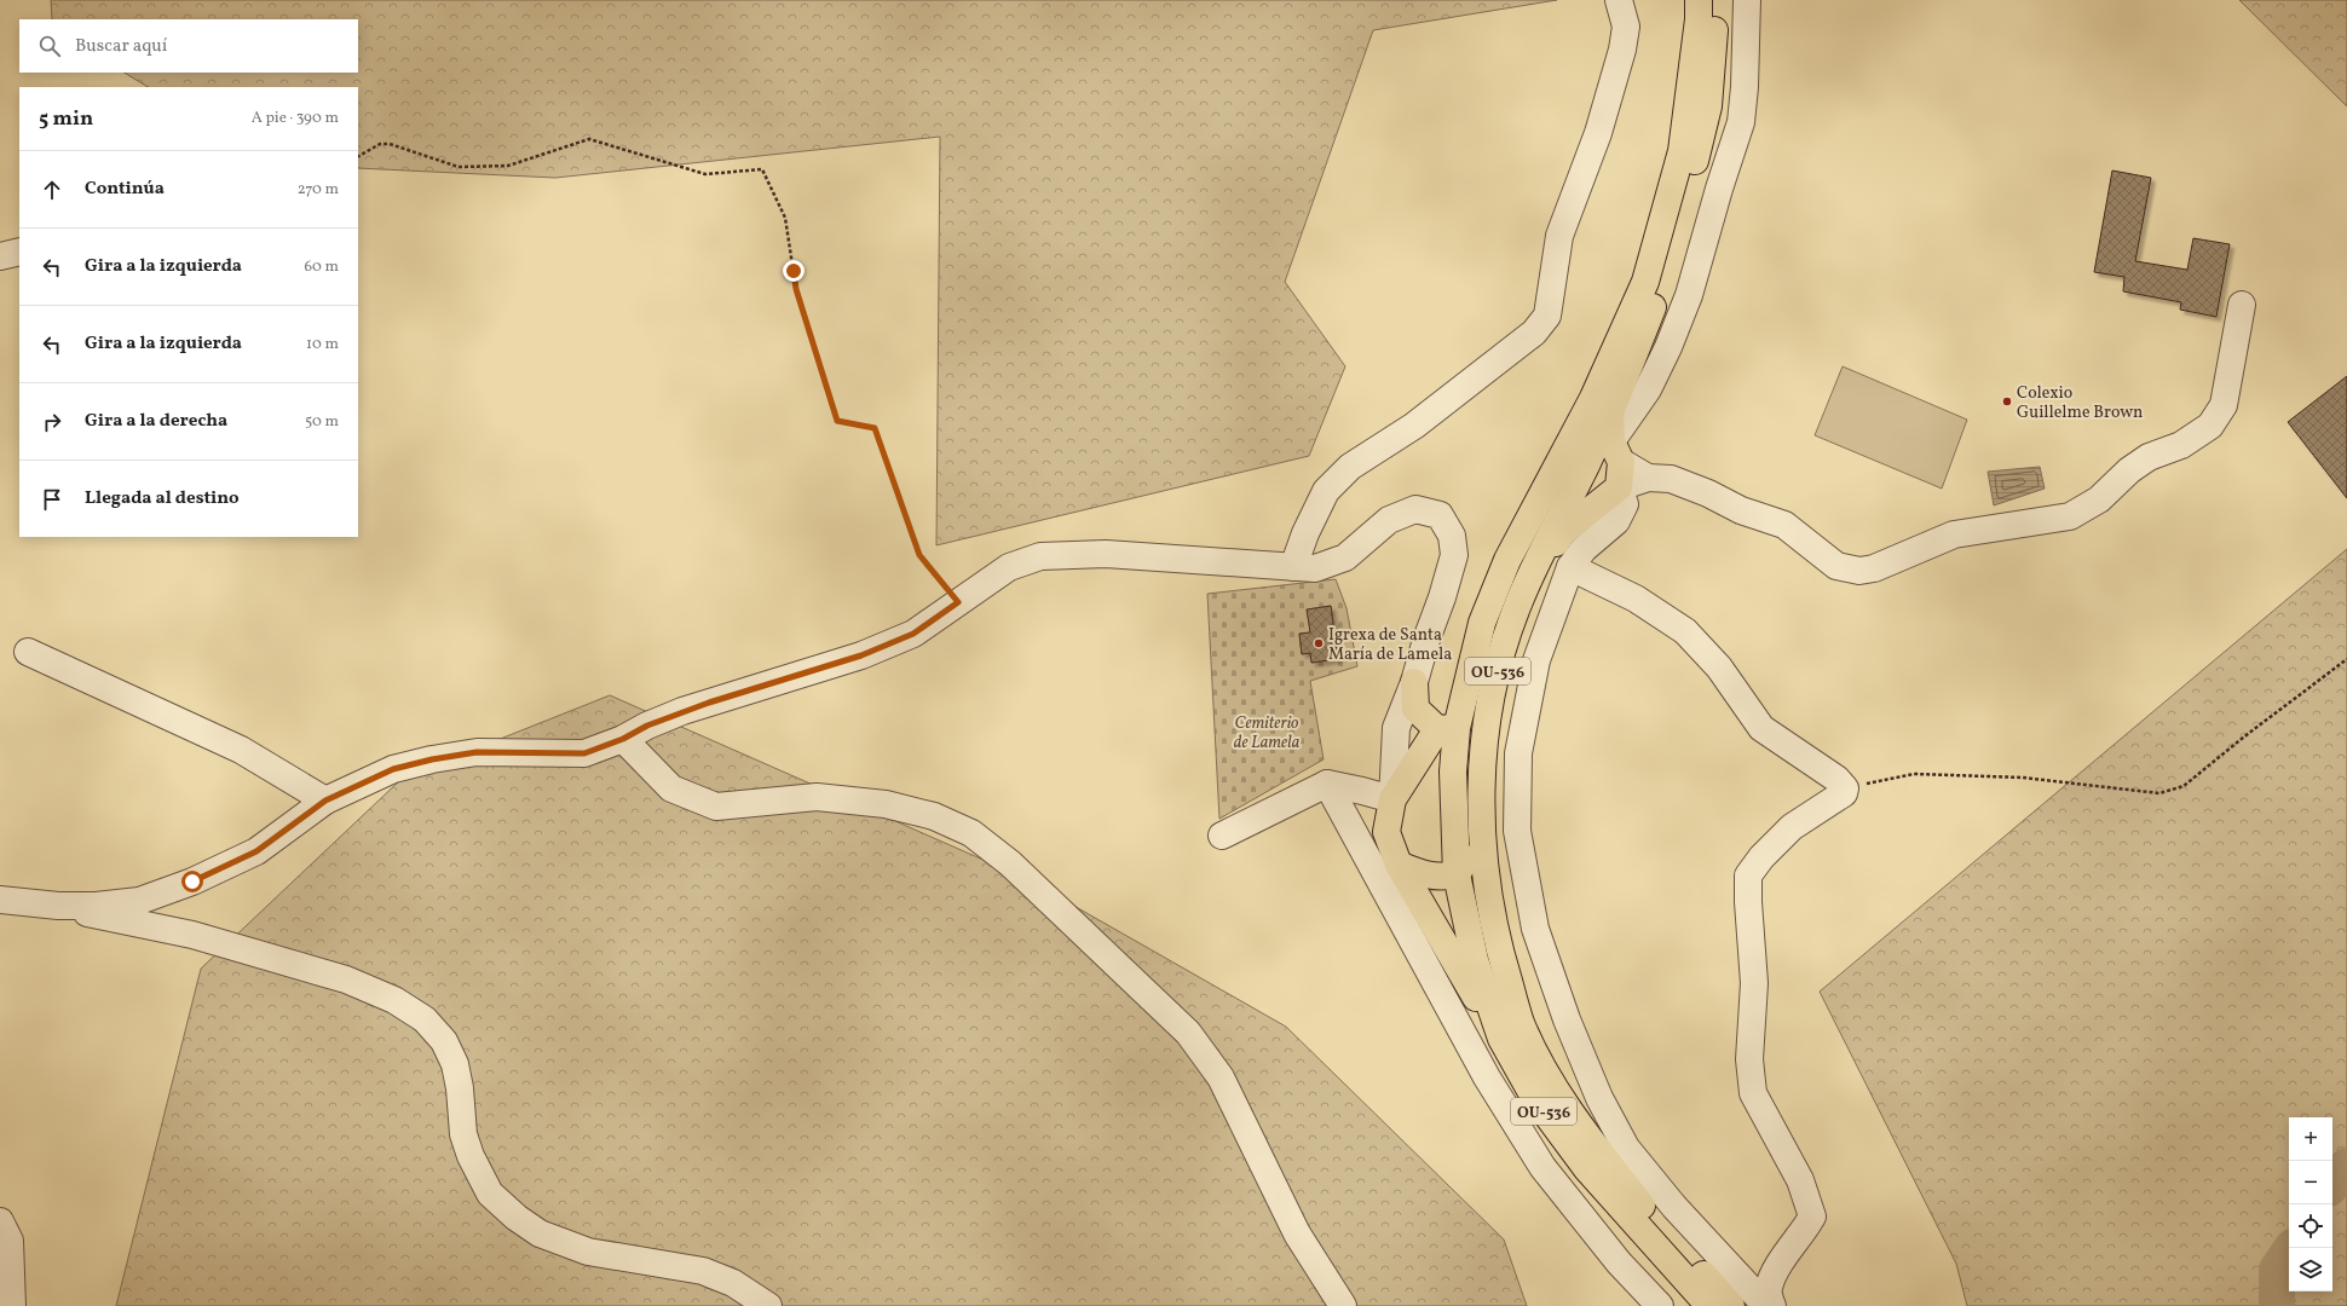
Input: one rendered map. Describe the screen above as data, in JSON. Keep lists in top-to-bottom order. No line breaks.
{"streets":{"main road":["OU-536"]},"parks":["Cemiterio de Lamela"],"places":["Colexio Guillelme Brown","Igrexa de Santa María de Lamela"],"page":{"search":"Buscar aquí","heading":["5 min","A pie · 390 m"],"list":[["Continúa","270 m"],["Gira a la izquierda","60 m"],["Gira a la izquierda","10 m"],["Gira a la derecha","50 m"],"Llegada al destino"],"map_buttons":["+","−"]}}
